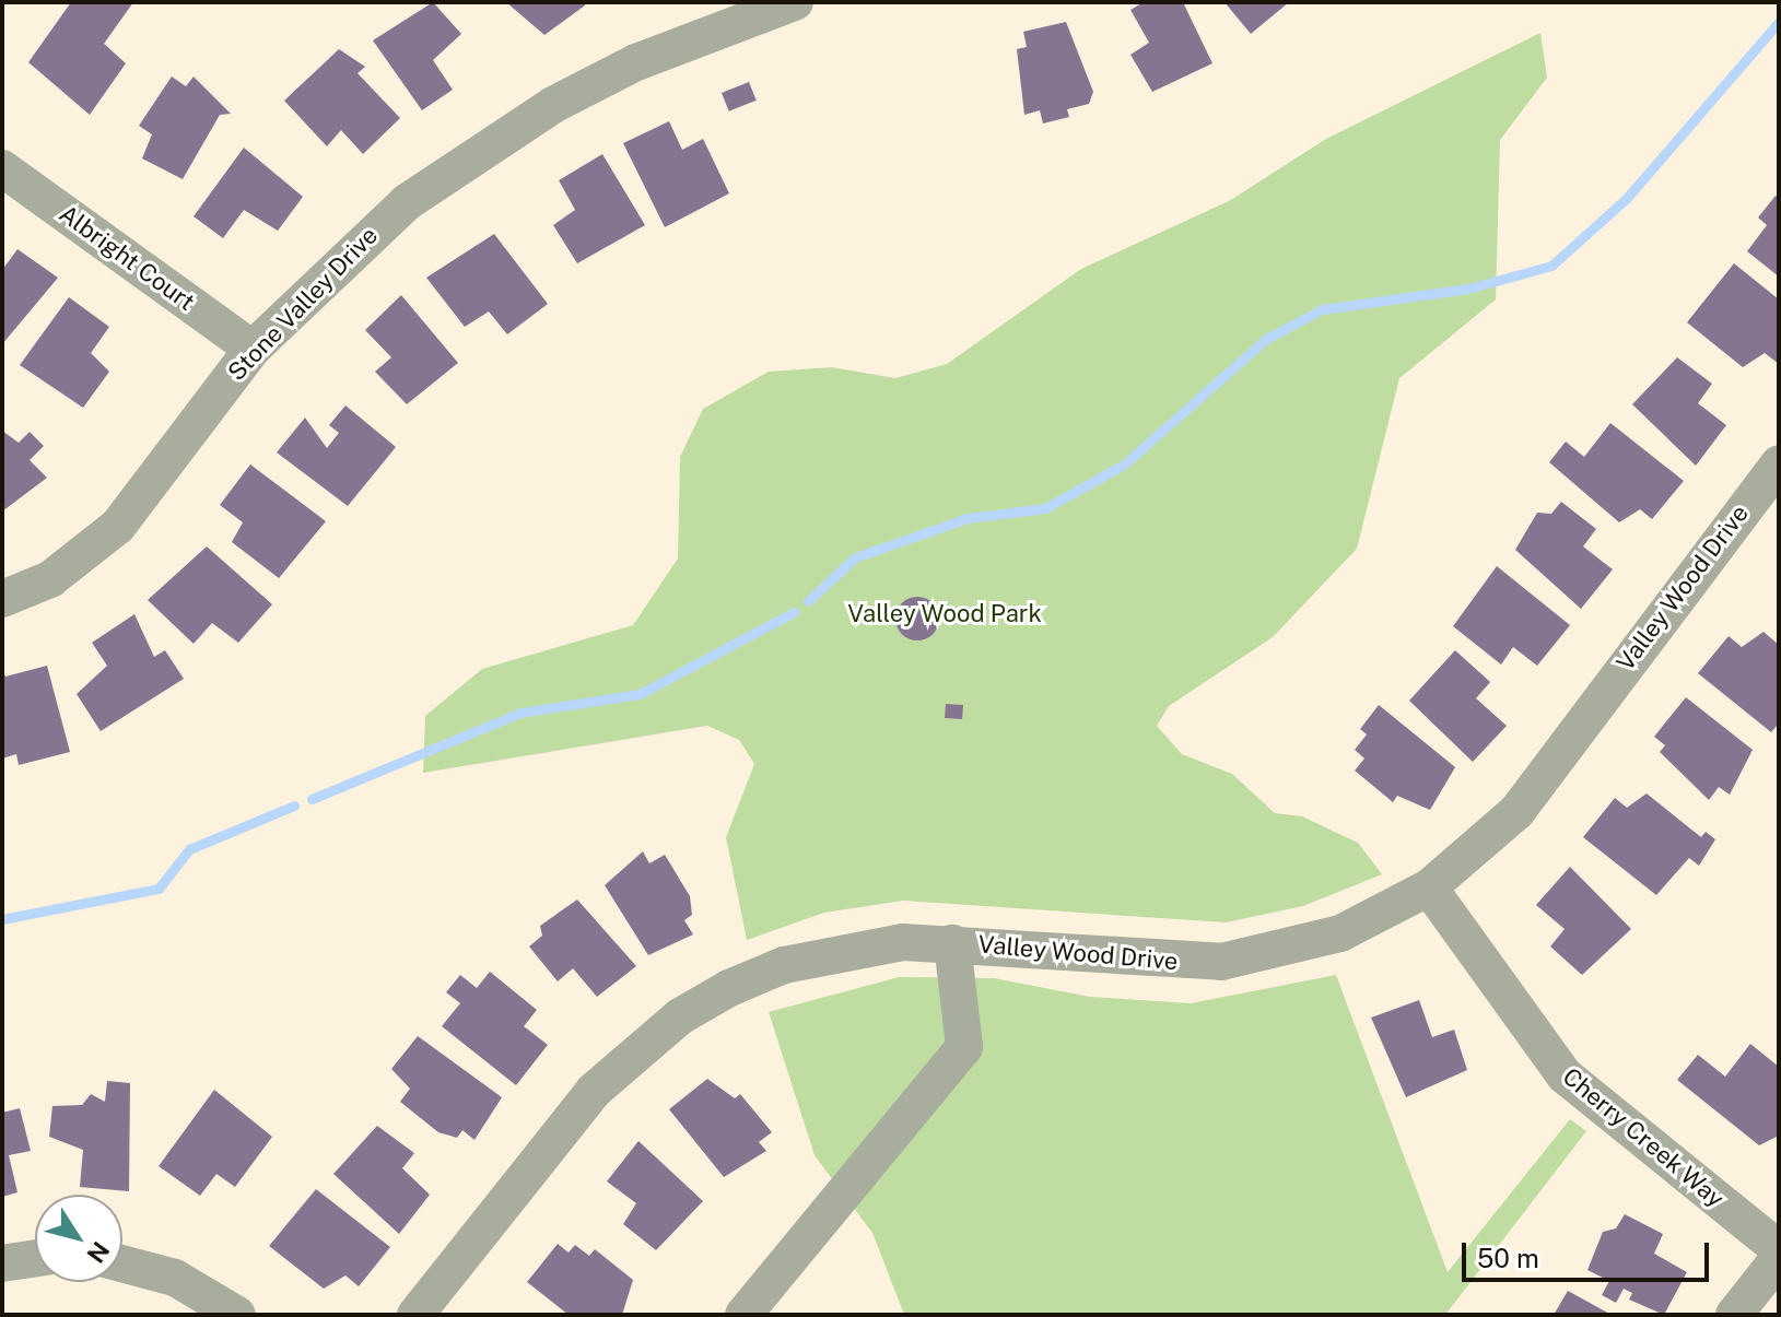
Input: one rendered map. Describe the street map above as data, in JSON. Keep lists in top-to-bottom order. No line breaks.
{"streets":{"street":["Albright Court","Stone Valley Drive","Valley Wood Drive","Cherry Creek Way"]},"crossings":[["Albright Court","Stone Valley Drive"],["Valley Wood Drive","Cherry Creek Way"]],"parks":["Valley Wood Park"],"scale_bar":"50 m","north":"bottom right"}
